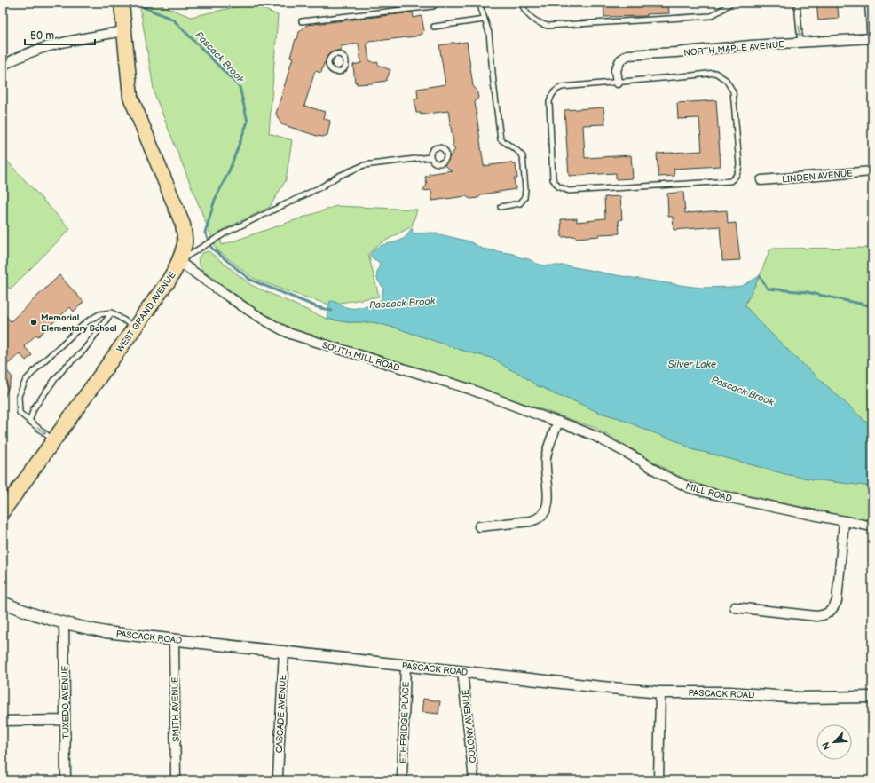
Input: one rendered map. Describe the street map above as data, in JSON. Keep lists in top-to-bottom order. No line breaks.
{"streets":{"main road":["WEST GRAND AVENUE"],"street":["NORTH MAPLE AVENUE","LINDEN AVENUE","SOUTH MILL ROAD","MILL ROAD","PASCACK ROAD","TUXEDO AVENUE","SMITH AVENUE","CASCADE AVENUE","ETHERIDGE PLACE","COLONY AVENUE"]},"crossings":[["WEST GRAND AVENUE","SOUTH MILL ROAD"],["SOUTH MILL ROAD","MILL ROAD"],["PASCACK ROAD","TUXEDO AVENUE"],["PASCACK ROAD","SMITH AVENUE"],["PASCACK ROAD","CASCADE AVENUE"],["PASCACK ROAD","ETHERIDGE PLACE"],["PASCACK ROAD","COLONY AVENUE"]],"water":["Pascack Brook","Silver Lake"],"places":["Memorial Elementary School"],"scale_bar":"50 m","north":"bottom left"}
